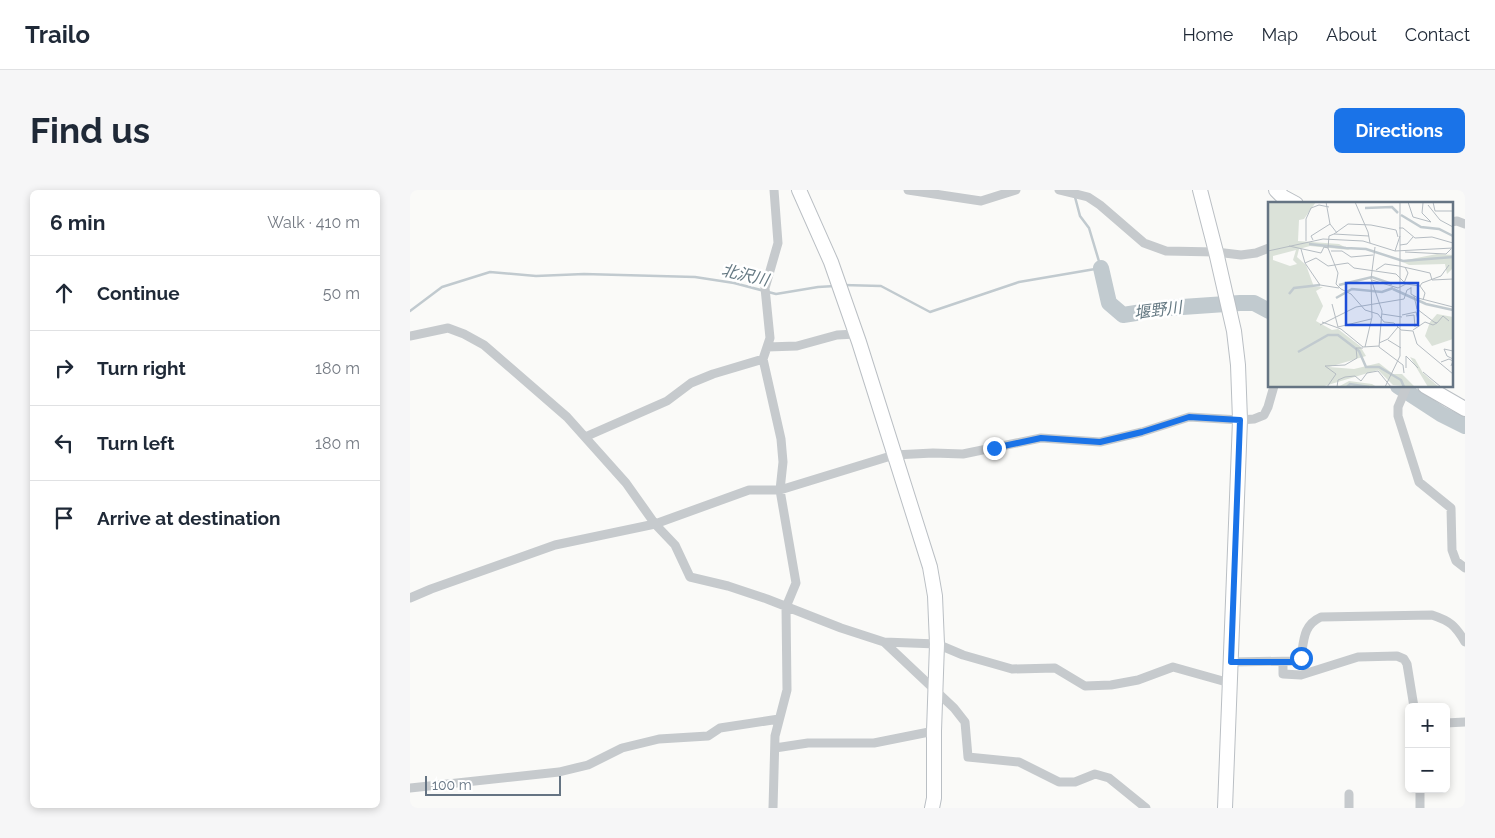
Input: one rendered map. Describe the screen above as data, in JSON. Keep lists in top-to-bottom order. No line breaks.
{"water":["北沢川","堰野川"],"scale_bar":"100 m","page":{"header":"Trailo","nav":["Home","Map","About","Contact"],"buttons":"Directions","title":"Find us","heading":["6 min","Walk · 410 m"],"list":[["Continue","50 m"],["Turn right","180 m"],["Turn left","180 m"],"Arrive at destination"],"map_buttons":["+","−"],"scale":"100 m"}}
